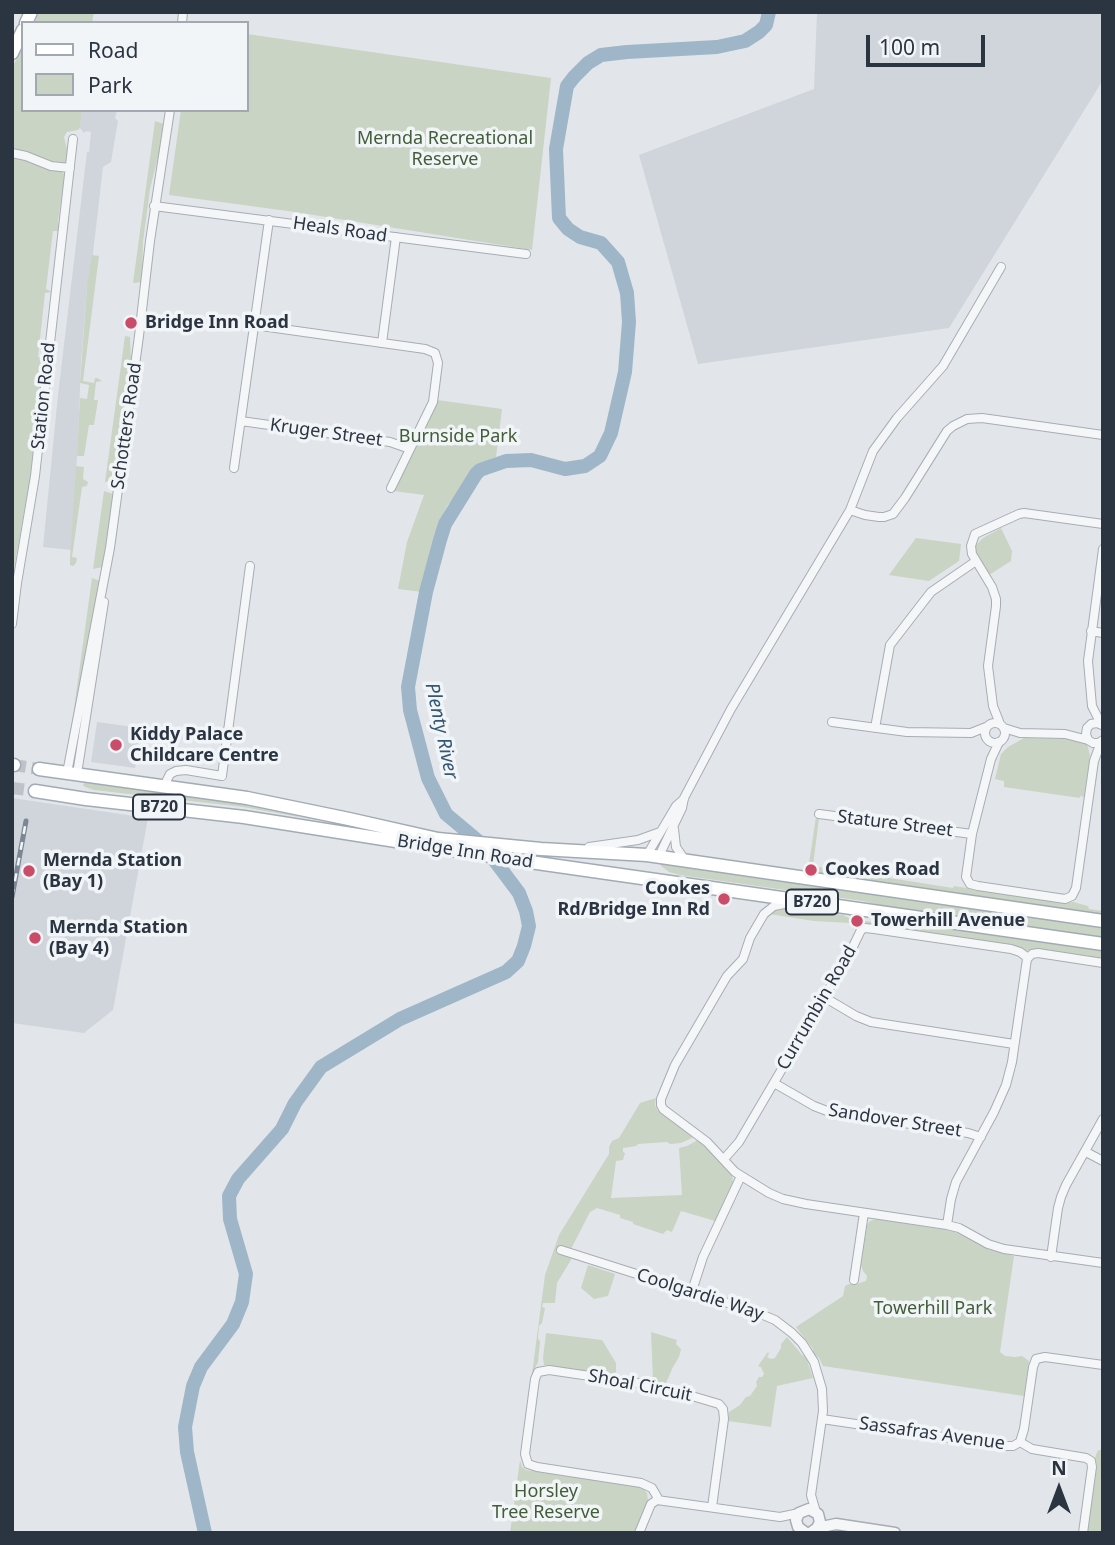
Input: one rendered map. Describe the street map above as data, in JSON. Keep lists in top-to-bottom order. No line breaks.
{"streets":{"main road":["Schotters Road","B720","Bridge Inn Road"],"street":["Heals Road","Station Road","Kruger Street","Stature Street","Currumbin Road","Sandover Street","Coolgardie Way","Shoal Circuit","Sassafras Avenue"]},"crossings":[["Heals Road","Schotters Road"],["Schotters Road","Bridge Inn Road"],["Currumbin Road","Sandover Street"],["Coolgardie Way","Sassafras Avenue"]],"water":["Plenty River"],"parks":["Mernda Recreational Reserve","Burnside Park","Towerhill Park","Horsley Tree Reserve"],"places":["Bridge Inn Road","Kiddy Palace Childcare Centre","Cookes Road","Mernda Station (Bay 1)","Cookes Rd/Bridge Inn Rd","Towerhill Avenue","Mernda Station (Bay 4)"],"legend":["Road","Park"],"scale_bar":"100 m","north":"top"}
